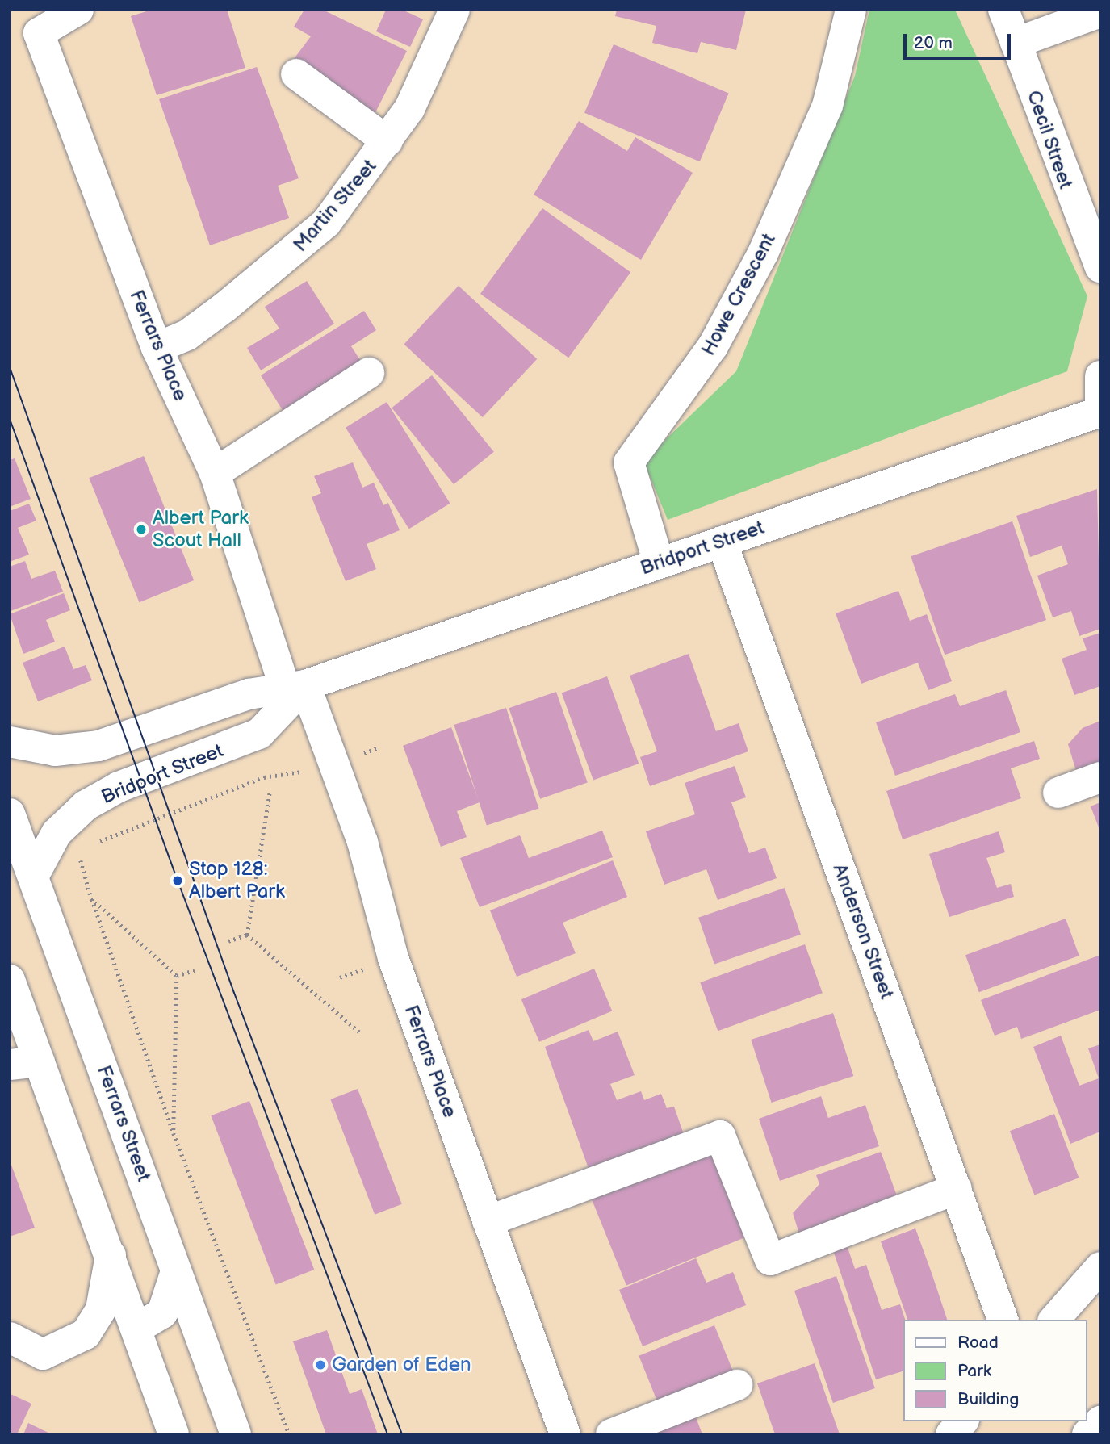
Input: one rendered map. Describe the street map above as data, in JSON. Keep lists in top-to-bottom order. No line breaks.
{"streets":{"street":["Cecil Street","Martin Street","Howe Crescent","Ferrars Place","Bridport Street","Anderson Street","Ferrars Street"]},"crossings":[["Martin Street","Ferrars Place"],["Howe Crescent","Bridport Street"],["Ferrars Place","Bridport Street"],["Bridport Street","Anderson Street"],["Bridport Street","Ferrars Street"]],"places":["Albert Park Scout Hall","Stop 128: Albert Park","Garden of Eden"],"legend":["Road","Park","Building"],"scale_bar":"20 m"}
